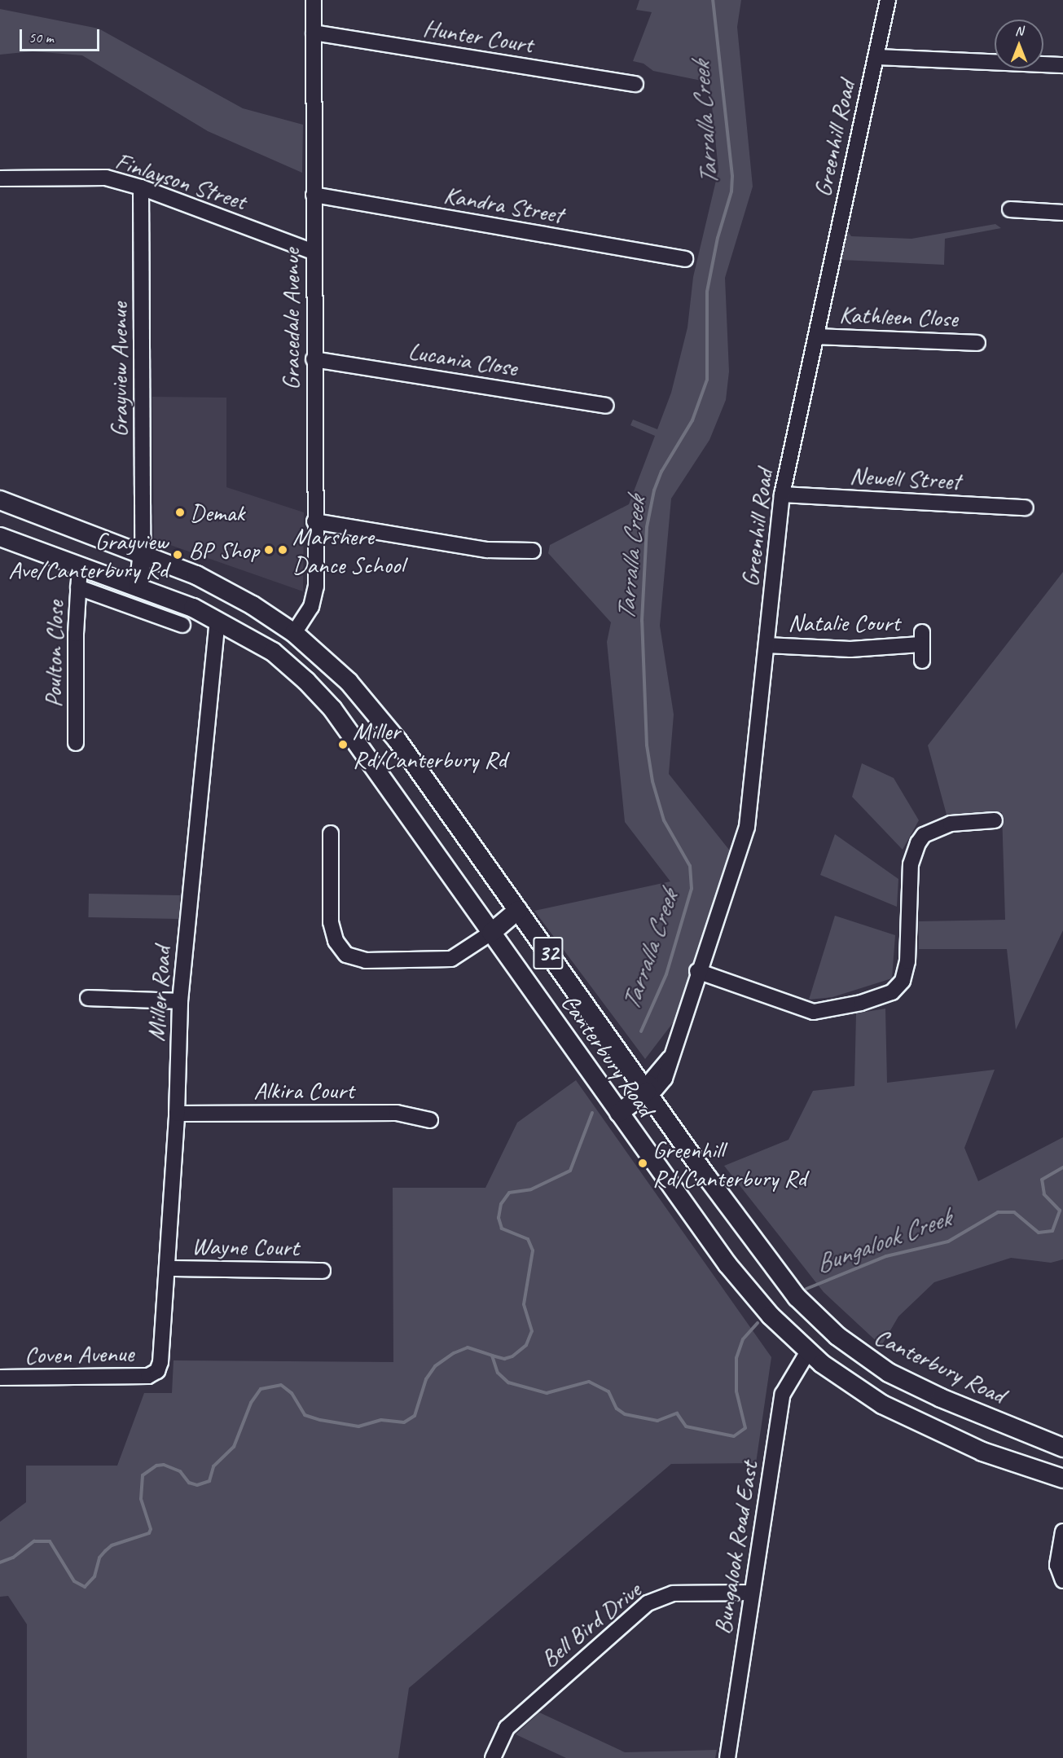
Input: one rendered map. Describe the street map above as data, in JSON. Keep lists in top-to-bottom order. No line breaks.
{"streets":{"main road":["32","Canterbury Road"],"street":["Hunter Court","Greenhill Road","Finlayson Street","Kandra Street","Kathleen Close","Gracedale Avenue","Lucania Close","Grayview Avenue","Newell Street","Natalie Court","Poulton Close","Miller Road","Alkira Court","Wayne Court","Coven Avenue","Bungalook Road East","Bell Bird Drive"]},"crossings":[["Hunter Court","Gracedale Avenue"],["Greenhill Road","Kathleen Close"],["Greenhill Road","Newell Street"],["Greenhill Road","Natalie Court"],["Greenhill Road","Canterbury Road"],["Finlayson Street","Gracedale Avenue"],["Finlayson Street","Grayview Avenue"],["Kandra Street","Gracedale Avenue"],["Gracedale Avenue","Lucania Close"],["Gracedale Avenue","Canterbury Road"],["Grayview Avenue","Canterbury Road"],["Poulton Close","Canterbury Road"],["Miller Road","Canterbury Road"],["Miller Road","Alkira Court"],["Miller Road","Wayne Court"],["Miller Road","Coven Avenue"],["Canterbury Road","Bungalook Road East"],["Bungalook Road East","Bell Bird Drive"]],"water":["Tarralla Creek","Bungalook Creek"],"places":["Demak","BP Shop","Marshere Dance School","Grayview Ave/Canterbury Rd","Miller Rd/Canterbury Rd","Greenhill Rd/Canterbury Rd"],"scale_bar":"50 m","north":"top"}
